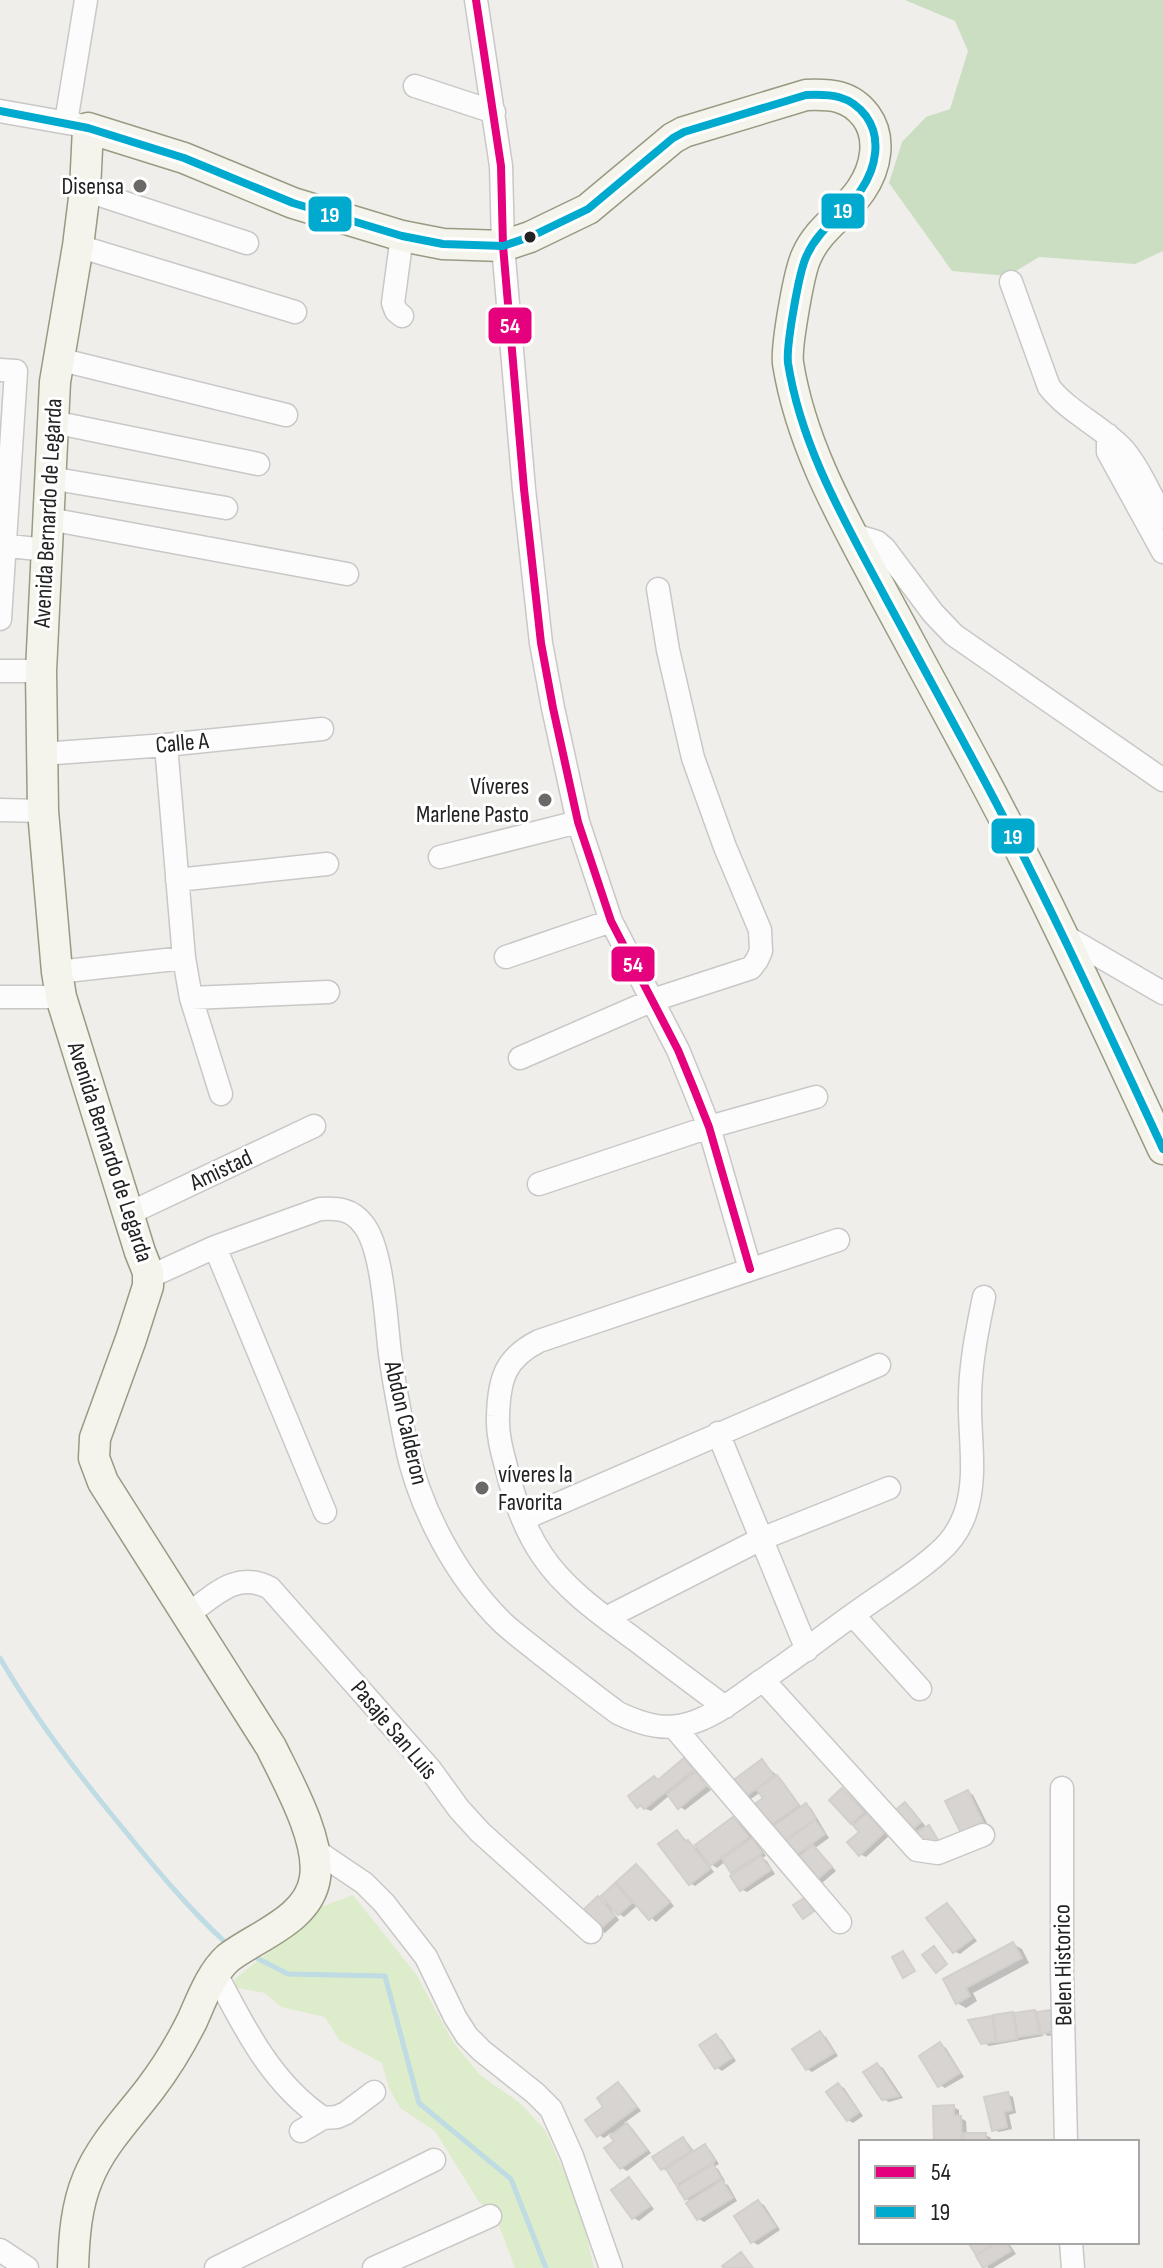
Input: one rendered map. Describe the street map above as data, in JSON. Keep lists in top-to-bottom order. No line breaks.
{"streets":{"street":["Avenida Bernardo de Legarda","Calle A","Amistad","Abdon Calderon","Pasaje San Luis","Belen Historico"]},"crossings":[["Avenida Bernardo de Legarda","Calle A"],["Avenida Bernardo de Legarda","Amistad"],["Avenida Bernardo de Legarda","Abdon Calderon"],["Avenida Bernardo de Legarda","Pasaje San Luis"]],"places":["Disensa","Víveres Marlene Pasto","víveres la Favorita"],"lines":["transit line 54","transit line 19"],"legend":["54","19"]}
